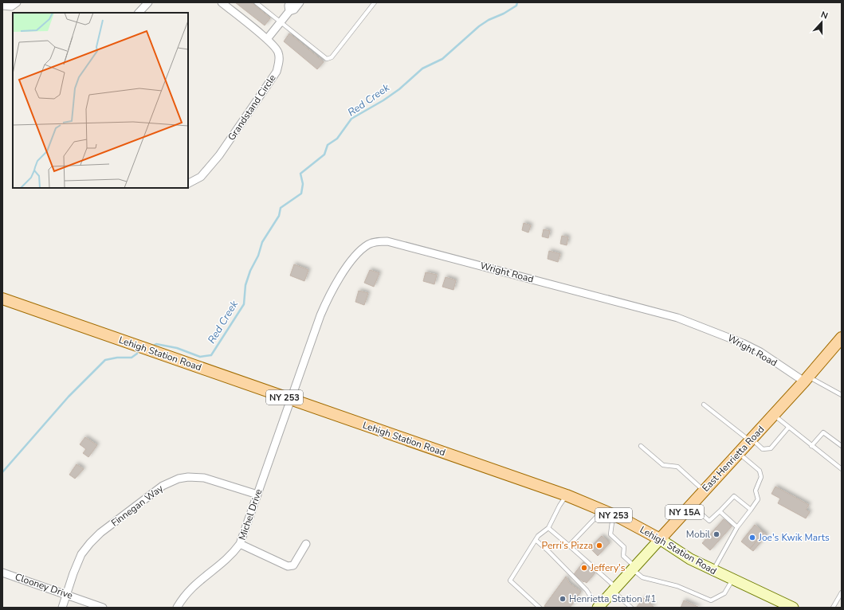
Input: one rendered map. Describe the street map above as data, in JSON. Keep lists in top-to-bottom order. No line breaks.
{"streets":{"main road":["Lehigh Station Road","NY 253","East Henrietta Road","NY 15A"],"street":["Grandstand Circle","Wright Road","Finnegan Way","Michel Drive","Clooney Drive"]},"crossings":[["Wright Road","Lehigh Station Road"],["Wright Road","East Henrietta Road"],["Wright Road","Michel Drive"],["Lehigh Station Road","East Henrietta Road"],["Lehigh Station Road","Michel Drive"],["Finnegan Way","Michel Drive"],["Finnegan Way","Clooney Drive"]],"water":["Red Creek"],"places":["Mobil","Joe's Kwik Marts","Perri's Pizza","Jeffery's","Henrietta Station #1"],"north":"top"}
